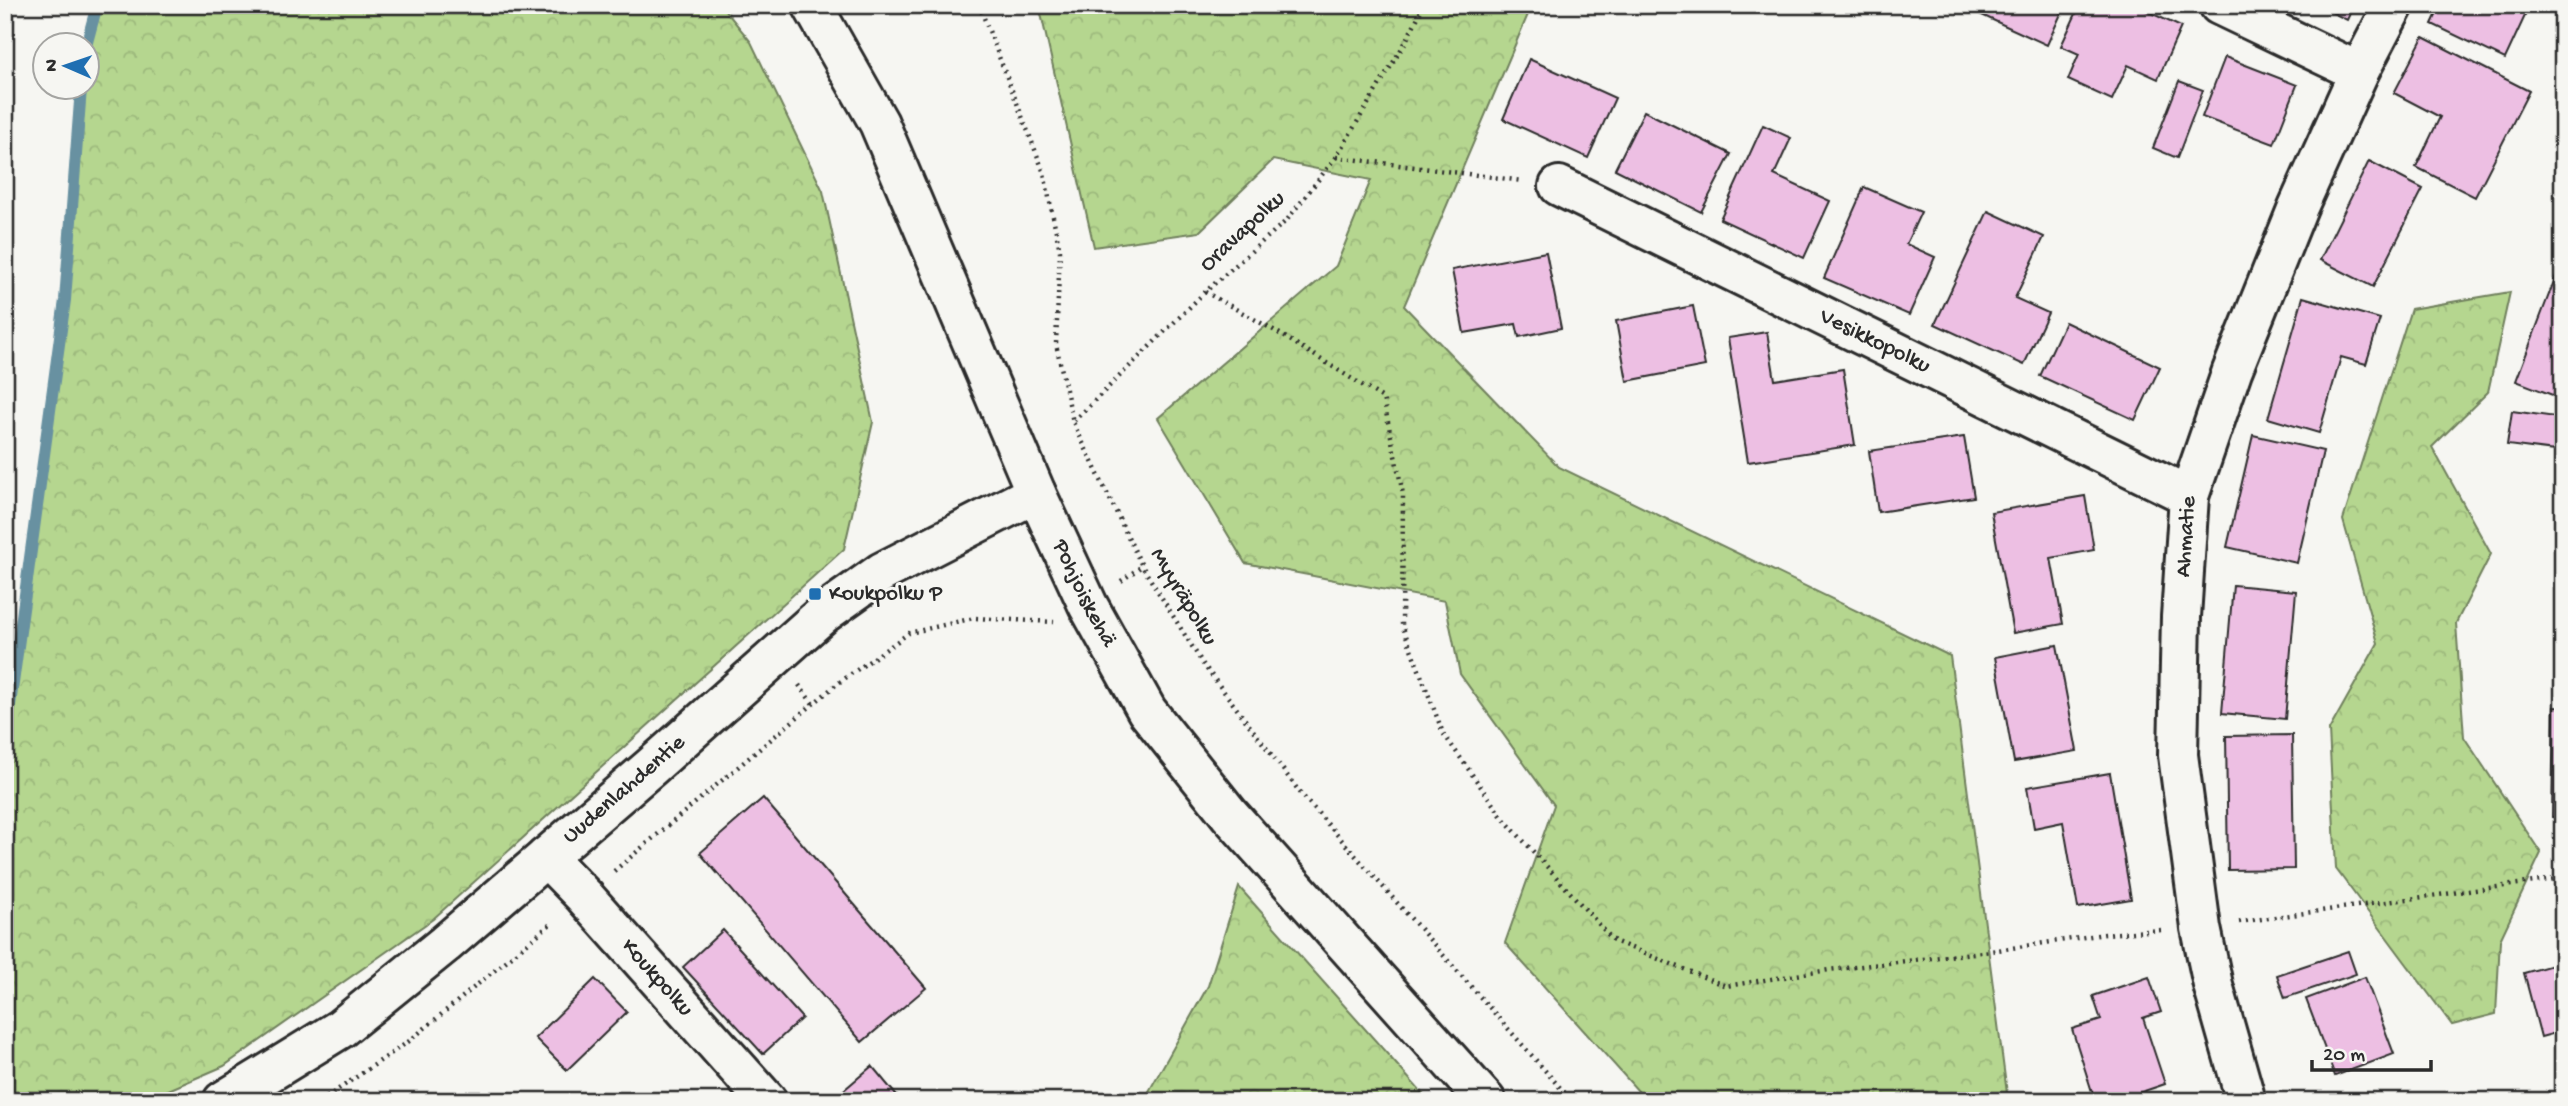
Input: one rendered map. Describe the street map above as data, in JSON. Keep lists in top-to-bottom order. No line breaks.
{"streets":{"street":["Vesikkopolku","Ahmatie","Pohjoiskehä","Uudenlahdentie","Koukpolku"],"path":["Oravapolku","Myyräpolku"]},"crossings":[["Oravapolku","Myyräpolku"],["Vesikkopolku","Ahmatie"],["Pohjoiskehä","Uudenlahdentie"],["Uudenlahdentie","Koukpolku"]],"places":{"transit":["Koukpolku P"]},"scale_bar":"20 m","north":"left"}
